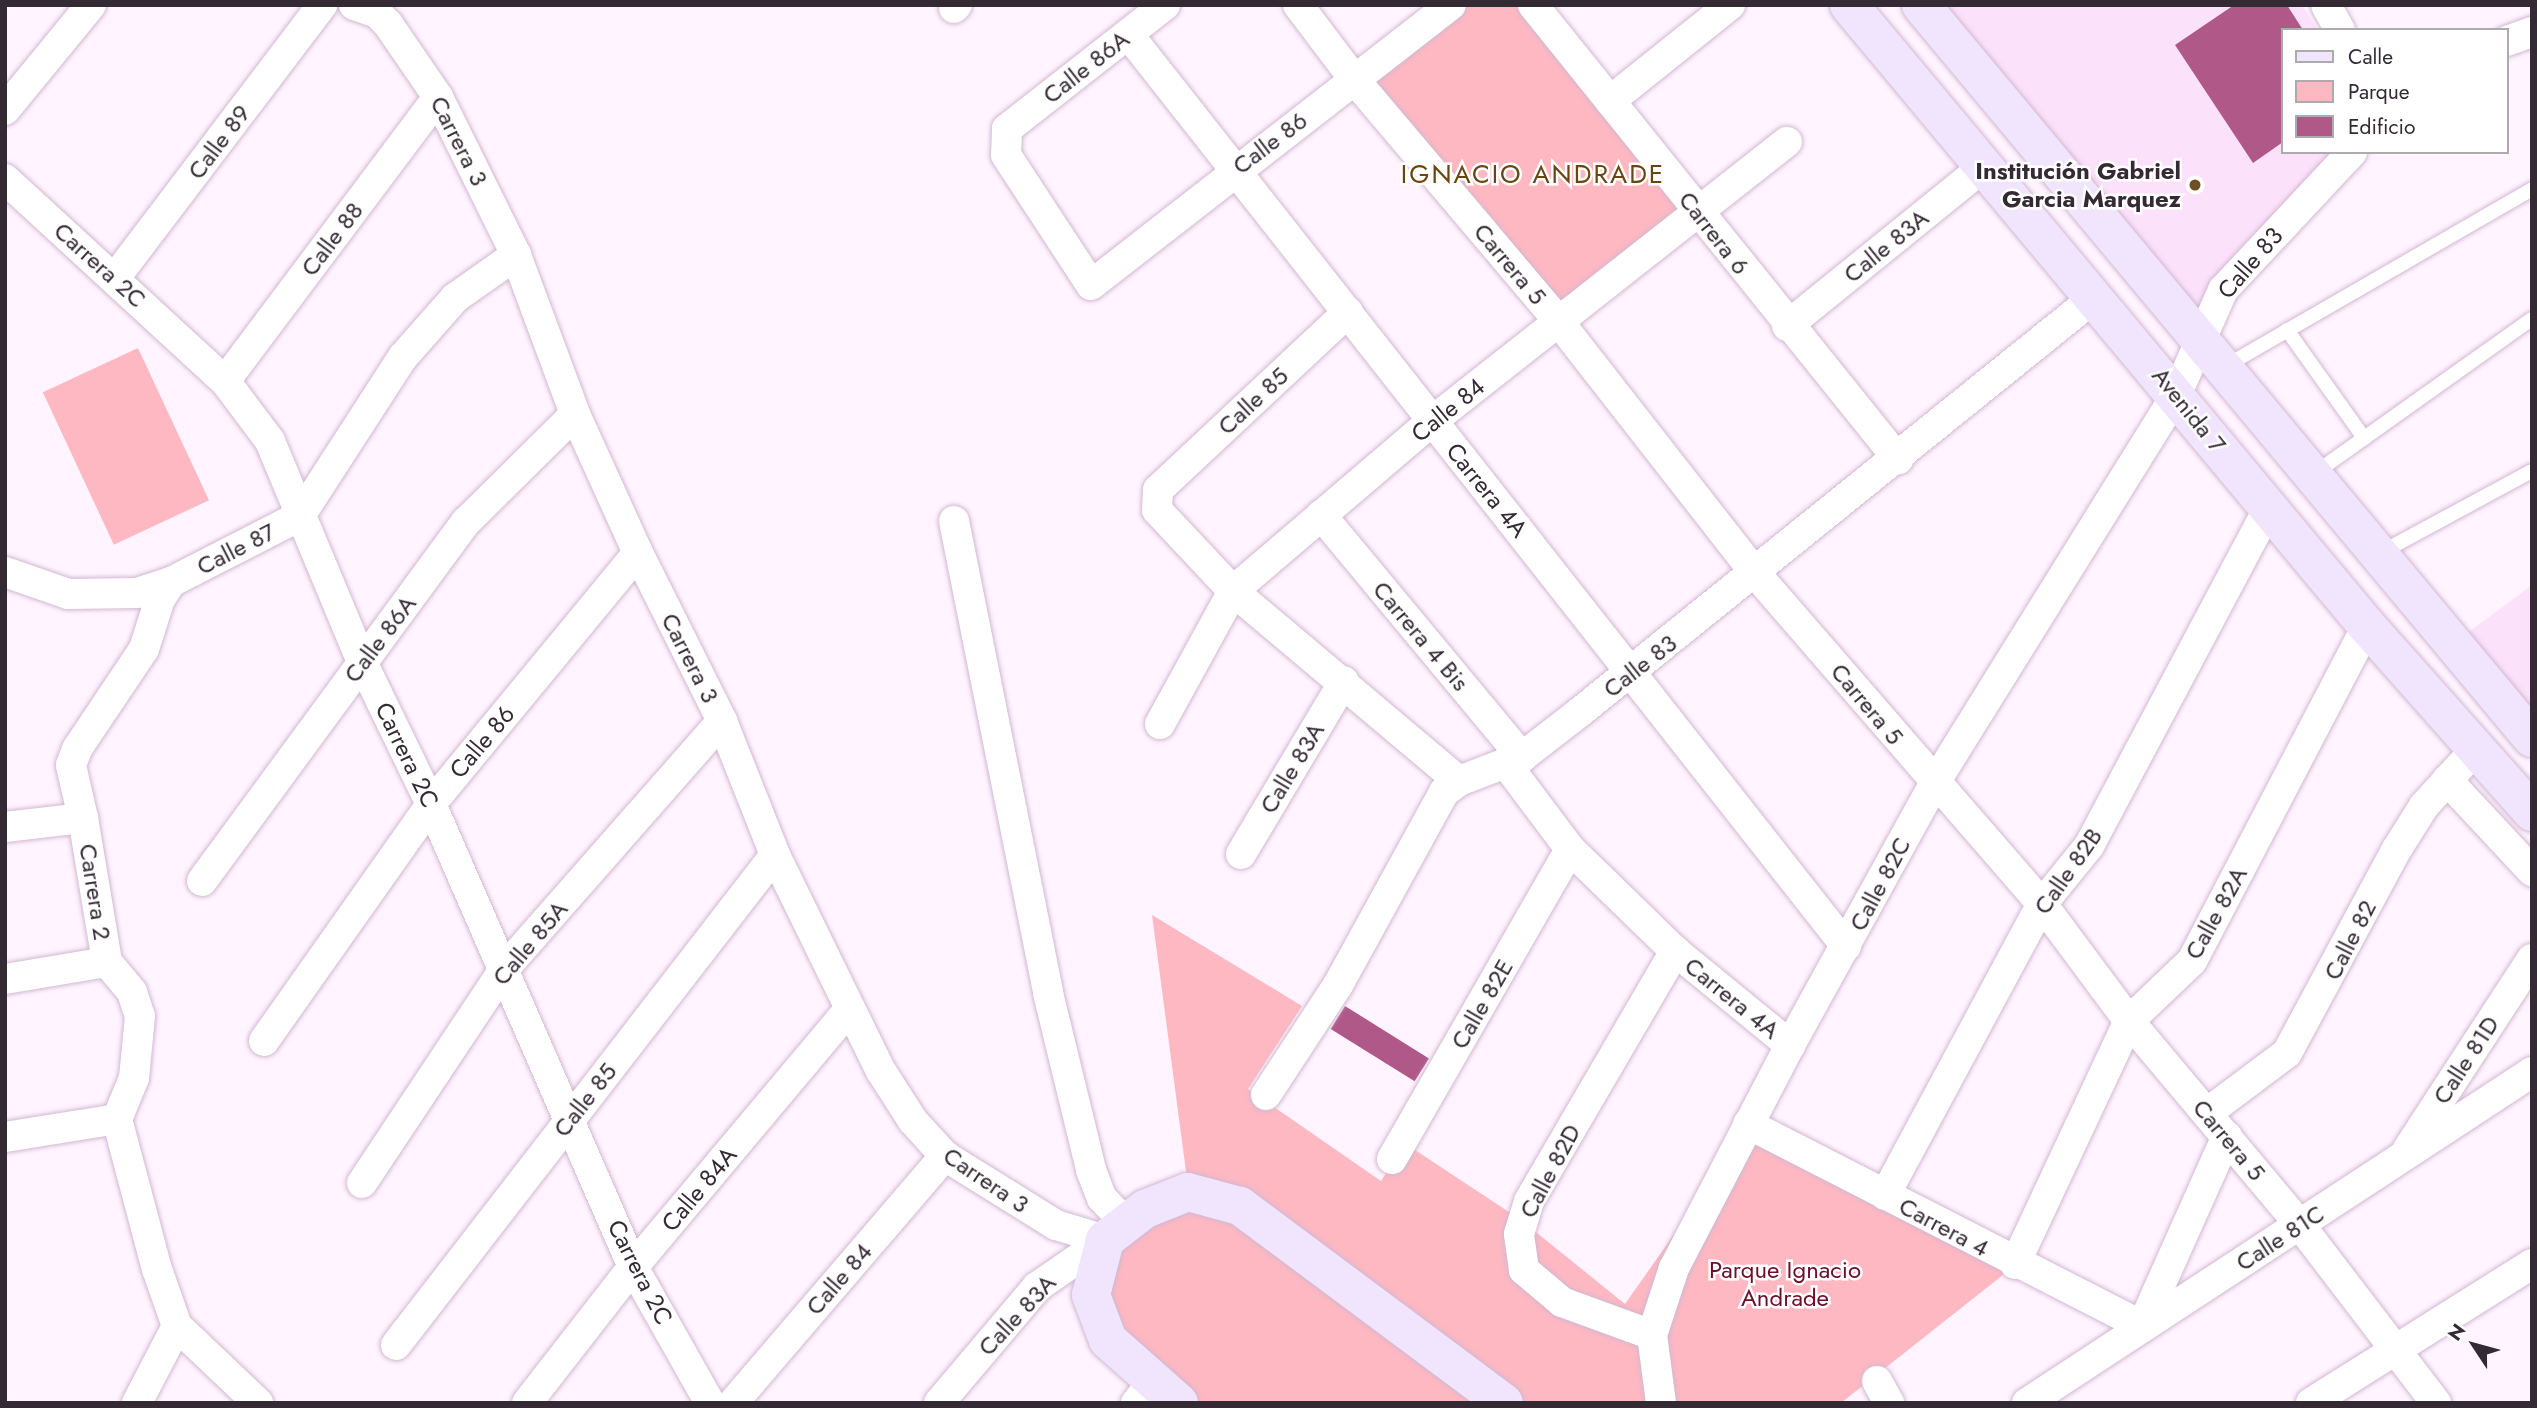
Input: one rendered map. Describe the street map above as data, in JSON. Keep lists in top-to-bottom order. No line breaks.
{"streets":{"main road":["Avenida 7"],"street":["Calle 86A","Carrera 3","Calle 89","Calle 86","Carrera 6","Calle 88","Calle 83A","Calle 83","Carrera 5","Carrera 2C","Calle 85","Calle 84","Carrera 4A","Calle 87","Carrera 4 Bis","Calle 82B","Calle 82C","Carrera 2","Calle 82A","Calle 82","Calle 85A","Calle 82E","Calle 81D","Calle 82D","Calle 84A","Carrera 4","Calle 81C"]},"crossings":[["Calle 86A","Carrera 3"],["Calle 86A","Calle 86"],["Calle 86A","Carrera 2C"],["Calle 86A","Carrera 4A"],["Carrera 3","Calle 86"],["Carrera 3","Calle 88"],["Carrera 3","Calle 83A"],["Carrera 3","Calle 85"],["Carrera 3","Calle 84"],["Carrera 3","Calle 87"],["Carrera 3","Calle 85A"],["Carrera 3","Calle 84A"],["Calle 89","Carrera 2C"],["Calle 86","Carrera 5"],["Calle 86","Carrera 2C"],["Calle 86","Carrera 4A"],["Carrera 6","Calle 83A"],["Carrera 6","Calle 83"],["Carrera 6","Calle 84"],["Calle 88","Carrera 2C"],["Calle 83A","Avenida 7"],["Calle 83","Carrera 5"],["Calle 83","Avenida 7"],["Calle 83","Carrera 4A"],["Calle 83","Carrera 4 Bis"],["Calle 83","Calle 82C"],["Carrera 5","Calle 84"],["Carrera 5","Calle 82B"],["Carrera 5","Calle 82C"],["Carrera 5","Calle 82A"],["Carrera 5","Calle 82"],["Carrera 5","Calle 81C"],["Carrera 2C","Calle 85"],["Carrera 2C","Calle 87"],["Carrera 2C","Calle 85A"],["Carrera 2C","Calle 84A"],["Calle 85","Calle 84"],["Calle 85","Carrera 4A"],["Calle 84","Carrera 4A"],["Calle 84","Carrera 4 Bis"],["Avenida 7","Calle 82B"],["Avenida 7","Calle 82C"],["Avenida 7","Calle 82A"],["Avenida 7","Calle 82"],["Carrera 4A","Carrera 4 Bis"],["Carrera 4A","Calle 82C"],["Carrera 4A","Calle 82E"],["Carrera 4A","Calle 82D"],["Calle 87","Carrera 2"],["Calle 82B","Carrera 4"],["Calle 82C","Calle 82D"],["Calle 82C","Carrera 4"],["Calle 82A","Carrera 4"],["Calle 81D","Calle 81C"],["Carrera 4","Calle 81C"]],"districts":["IGNACIO ANDRADE"],"parks":["Parque Ignacio Andrade"],"places":["Institución Gabriel Garcia Marquez"],"legend":["Calle","Parque","Edificio"],"north":"top left"}
